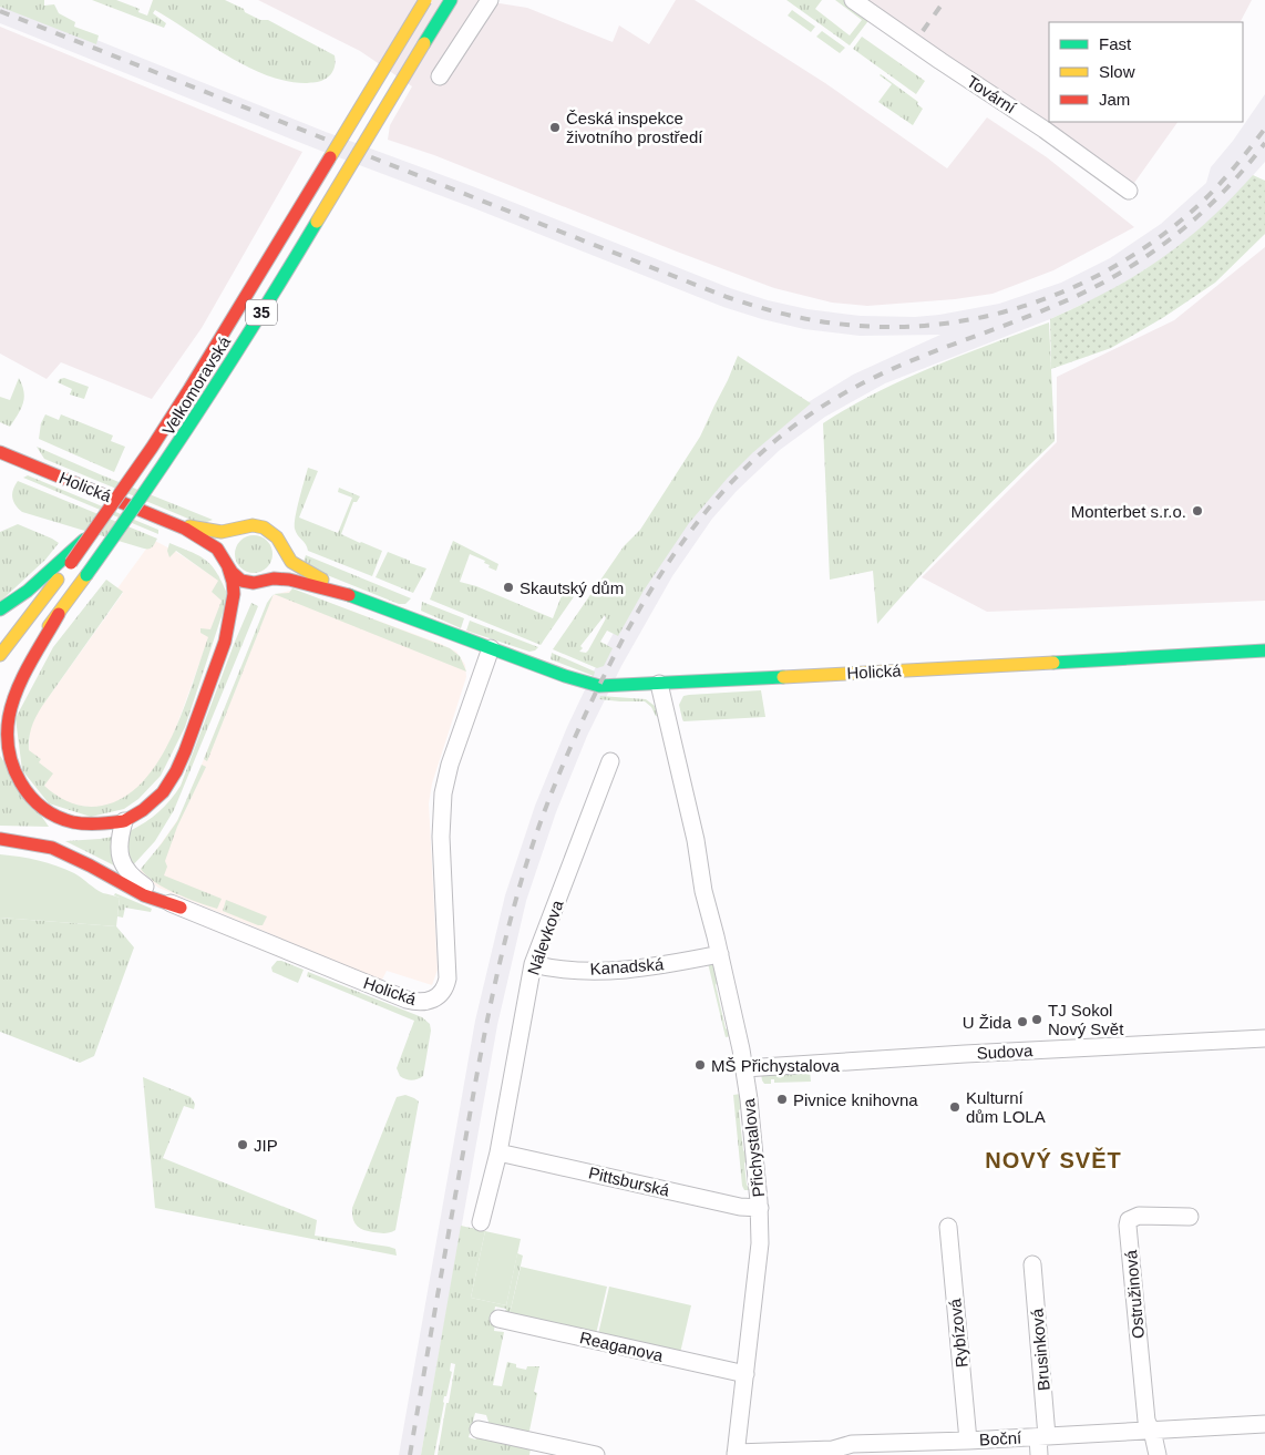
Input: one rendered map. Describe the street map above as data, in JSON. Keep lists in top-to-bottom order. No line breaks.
{"streets":{"main road":["35","Velkomoravská","Holická"],"street":["Tovární","Nálevkova","Kanadská","Sudova","Přichystalova","Pittsburská","Ostružinová","Rybízová","Reaganova","Brusinková","Boční"]},"crossings":[["Holická","Přichystalova"],["Nálevkova","Kanadská"],["Nálevkova","Pittsburská"],["Kanadská","Přichystalova"],["Sudova","Přichystalova"],["Přichystalova","Pittsburská"],["Přichystalova","Reaganova"],["Přichystalova","Boční"],["Ostružinová","Boční"],["Rybízová","Boční"],["Brusinková","Boční"]],"districts":["NOVÝ SVĚT"],"places":["Česká inspekce životního prostředí","Monterbet s.r.o.","Skautský dům","TJ Sokol Nový Svět","U Žida","MŠ Přichystalova","Pivnice knihovna","Kulturní dům LOLA","JIP"],"legend":["Fast","Slow","Jam"]}
